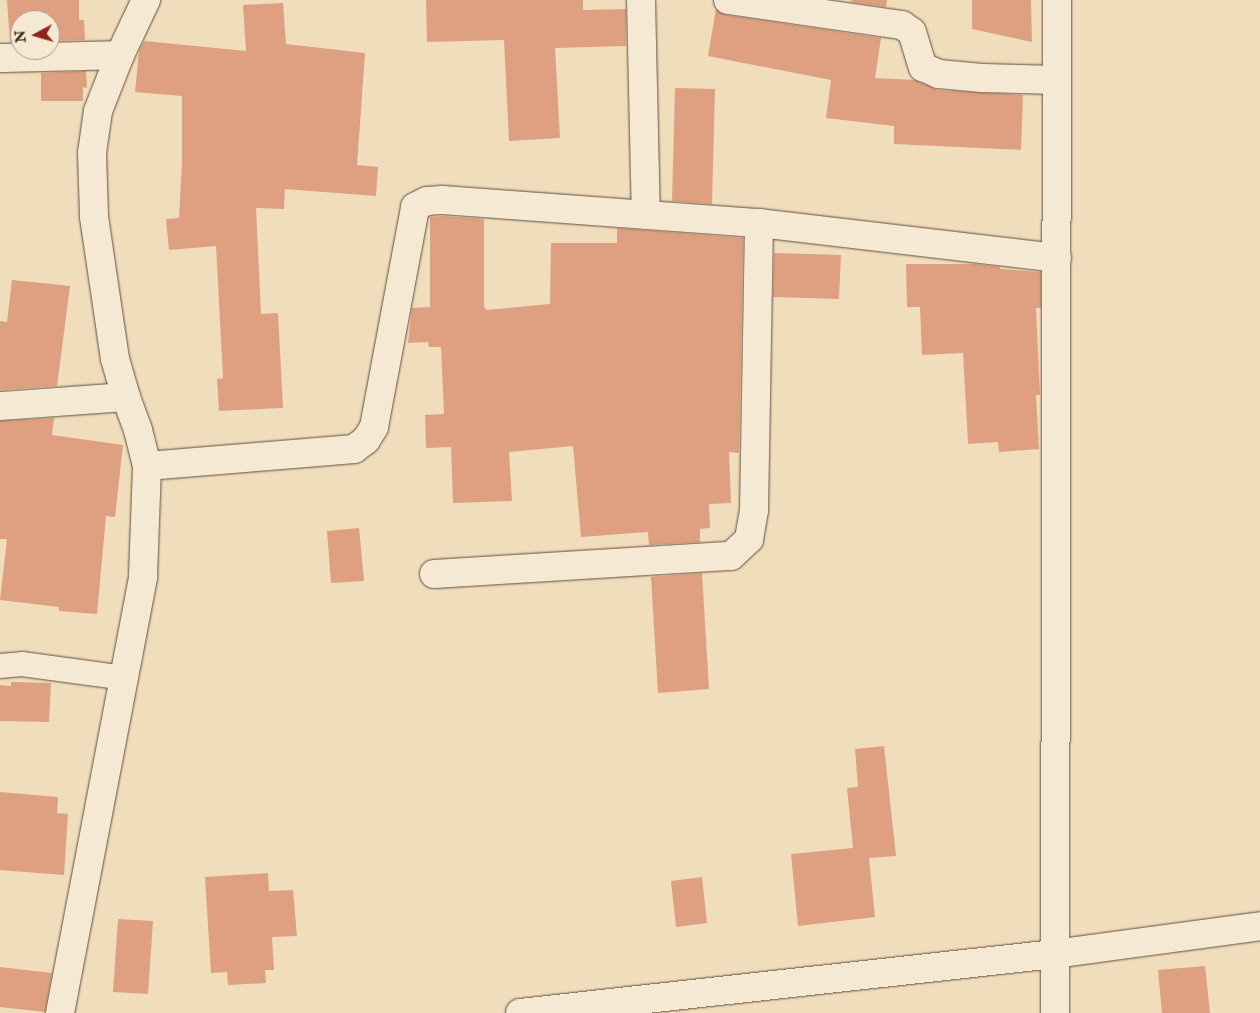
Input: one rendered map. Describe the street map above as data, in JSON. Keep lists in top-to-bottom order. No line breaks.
{"north":"left"}
